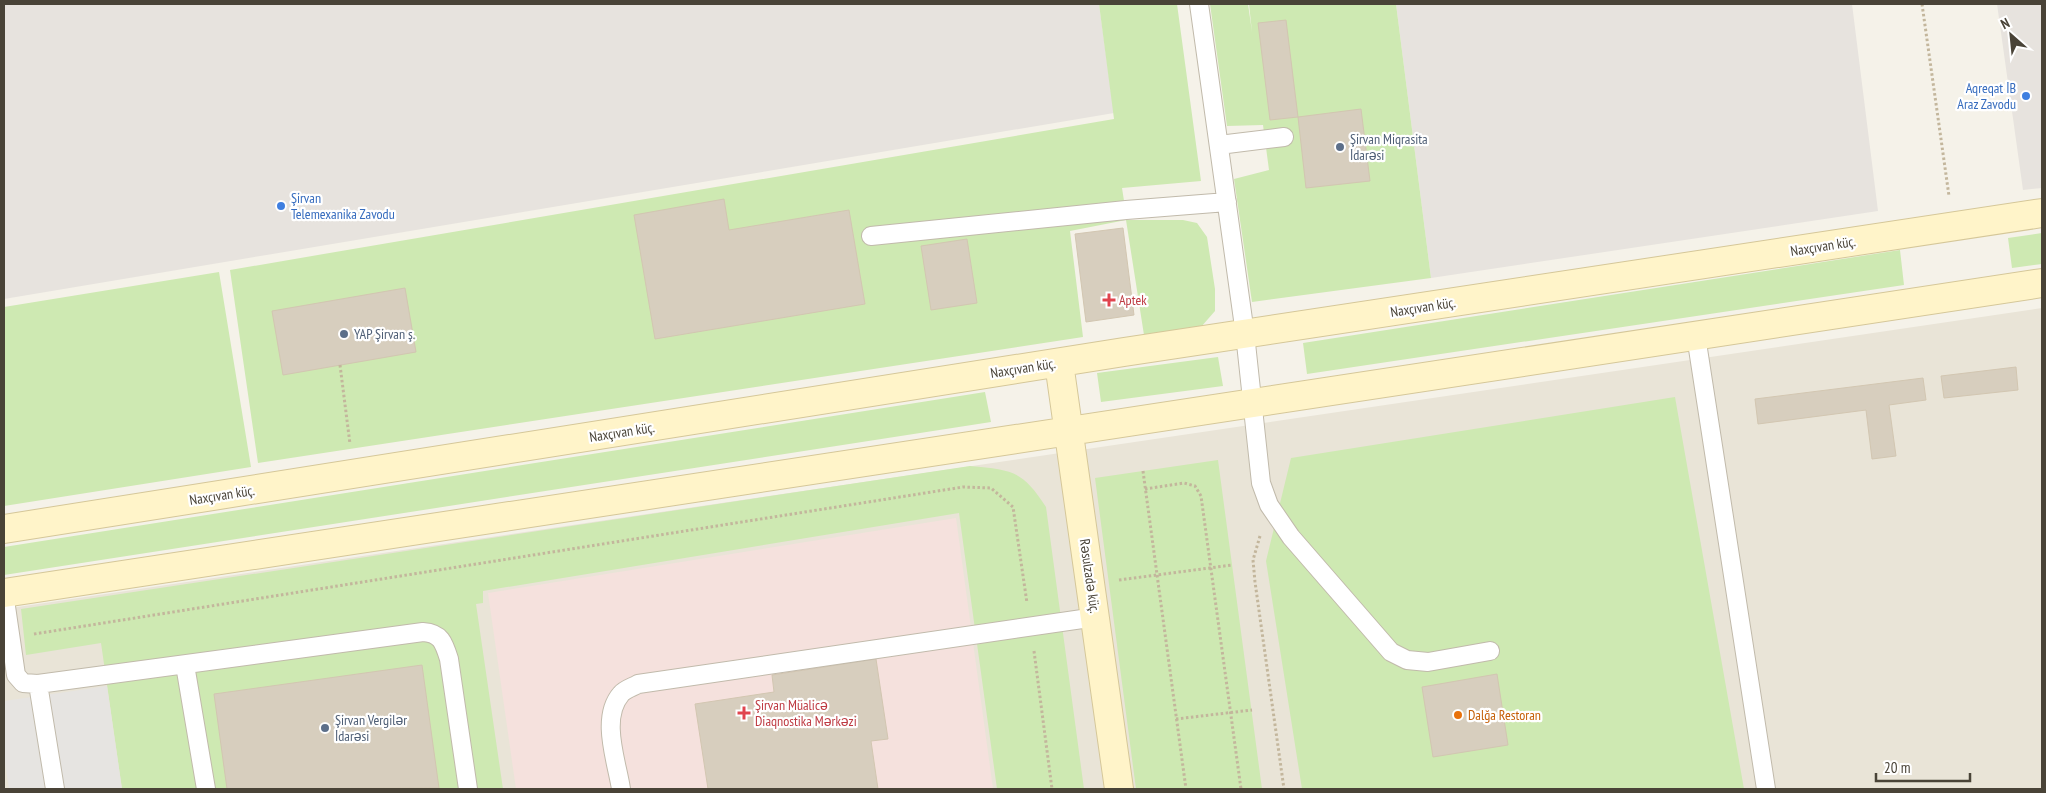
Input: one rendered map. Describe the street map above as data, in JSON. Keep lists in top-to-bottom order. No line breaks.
{"streets":{"main road":["Naxçıvan küç.","Rəsulzadə küç."]},"crossings":[["Naxçıvan küç.","Rəsulzadə küç."]],"places":{"other":["Aqreqat İB Araz Zavodu","Şirvan Miqrasita İdarəsi","Şirvan Telemexanika Zavodu","YAP Şirvan ş.","Dalğa Restoran","Şirvan Vergilər İdarəsi"],"health":["Aptek","Şirvan Müalicə Diaqnostika Mərkəzi"]},"scale_bar":"20 m","north":"top left"}
